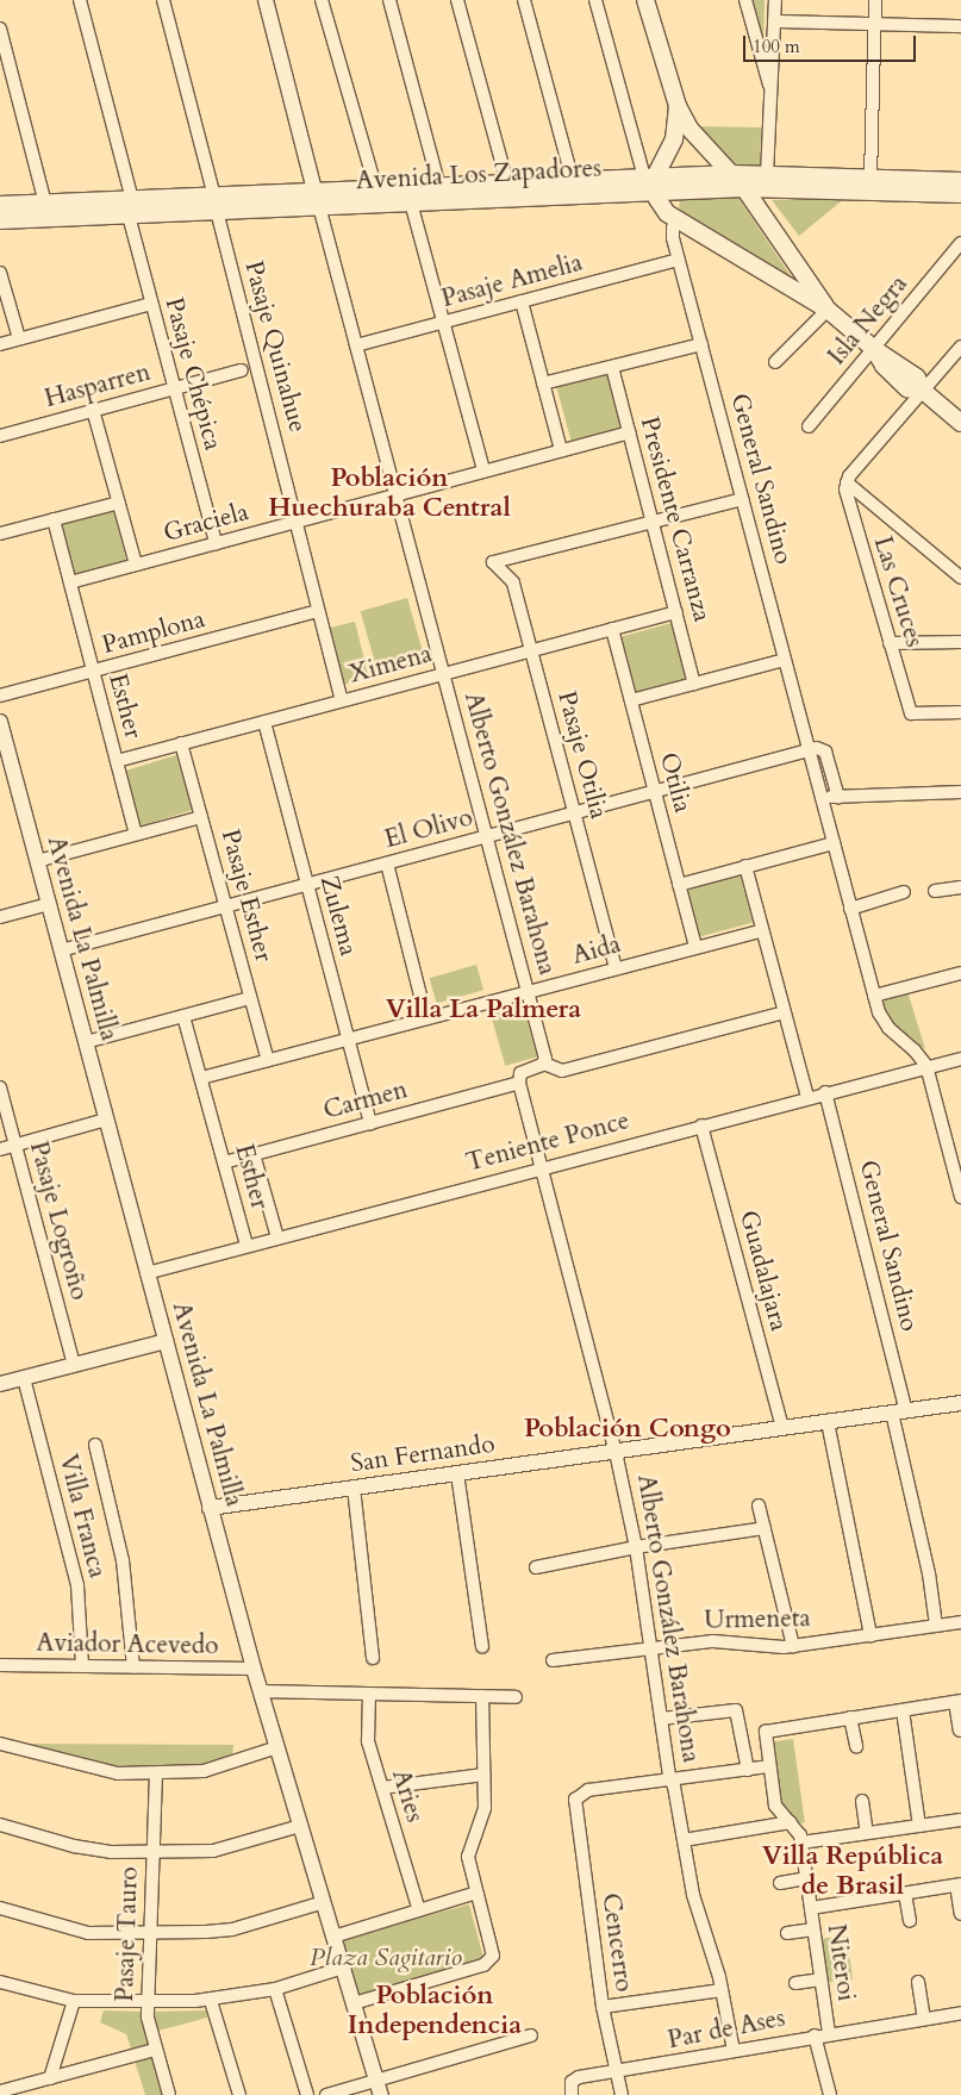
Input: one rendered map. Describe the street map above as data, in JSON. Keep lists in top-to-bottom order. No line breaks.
{"streets":{"main road":["Avenida Los Zapadores"],"street":["Pasaje Amelia","Isla Negra","Pasaje Quinahue","Pasaje Chépica","Hasparren","General Sandino","Presidente Carranza","Graciela","Las Cruces","Pamplona","Ximena","Esther","Pasaje Otilia","Otilia","El Olivo","Alberto González Barahona","Pasaje Esther","Zulema","Avenida La Palmilla","Aida","Carmen","Teniente Ponce","Pasaje Logroño","Guadalajara","San Fernando","Villa Franca","Urmeneta","Aviador Acevedo","Aries","Pasaje Tauro","Cencerro","Niteroi","Par de Ases"]},"crossings":[["Avenida Los Zapadores","Pasaje Quinahue"],["Avenida Los Zapadores","Pasaje Chépica"],["Avenida Los Zapadores","Alberto González Barahona"],["Pasaje Amelia","General Sandino"],["Pasaje Amelia","Alberto González Barahona"],["Pasaje Quinahue","Graciela"],["Pasaje Quinahue","Pamplona"],["Pasaje Quinahue","Ximena"],["Pasaje Chépica","Hasparren"],["Pasaje Chépica","Graciela"],["General Sandino","El Olivo"],["General Sandino","Teniente Ponce"],["General Sandino","San Fernando"],["General Sandino","Urmeneta"],["Presidente Carranza","Graciela"],["Presidente Carranza","Ximena"],["Presidente Carranza","Pasaje Otilia"],["Graciela","Esther"],["Graciela","Alberto González Barahona"],["Pamplona","Esther"],["Ximena","Esther"],["Ximena","Pasaje Otilia"],["Ximena","Otilia"],["Ximena","Alberto González Barahona"],["Ximena","Pasaje Esther"],["Ximena","Zulema"],["Esther","Aida"],["Esther","Carmen"],["Esther","Teniente Ponce"],["Pasaje Otilia","El Olivo"],["Pasaje Otilia","Aida"],["Otilia","El Olivo"],["Otilia","Aida"],["El Olivo","Alberto González Barahona"],["El Olivo","Pasaje Esther"],["El Olivo","Zulema"],["El Olivo","Avenida La Palmilla"],["Alberto González Barahona","Aida"],["Alberto González Barahona","Carmen"],["Alberto González Barahona","Teniente Ponce"],["Alberto González Barahona","San Fernando"],["Alberto González Barahona","Urmeneta"],["Alberto González Barahona","Cencerro"],["Alberto González Barahona","Par de Ases"],["Pasaje Esther","Aida"],["Zulema","Aida"],["Zulema","Carmen"],["Avenida La Palmilla","Teniente Ponce"],["Avenida La Palmilla","San Fernando"],["Avenida La Palmilla","Aviador Acevedo"],["Teniente Ponce","Guadalajara"],["Guadalajara","San Fernando"],["Villa Franca","Aviador Acevedo"],["Cencerro","Par de Ases"],["Niteroi","Par de Ases"]],"districts":["Población Huechuraba Central","Villa La Palmera","Población Congo","Villa República de Brasil","Población Independencia"],"parks":["Plaza Sagitario"],"scale_bar":"100 m"}
